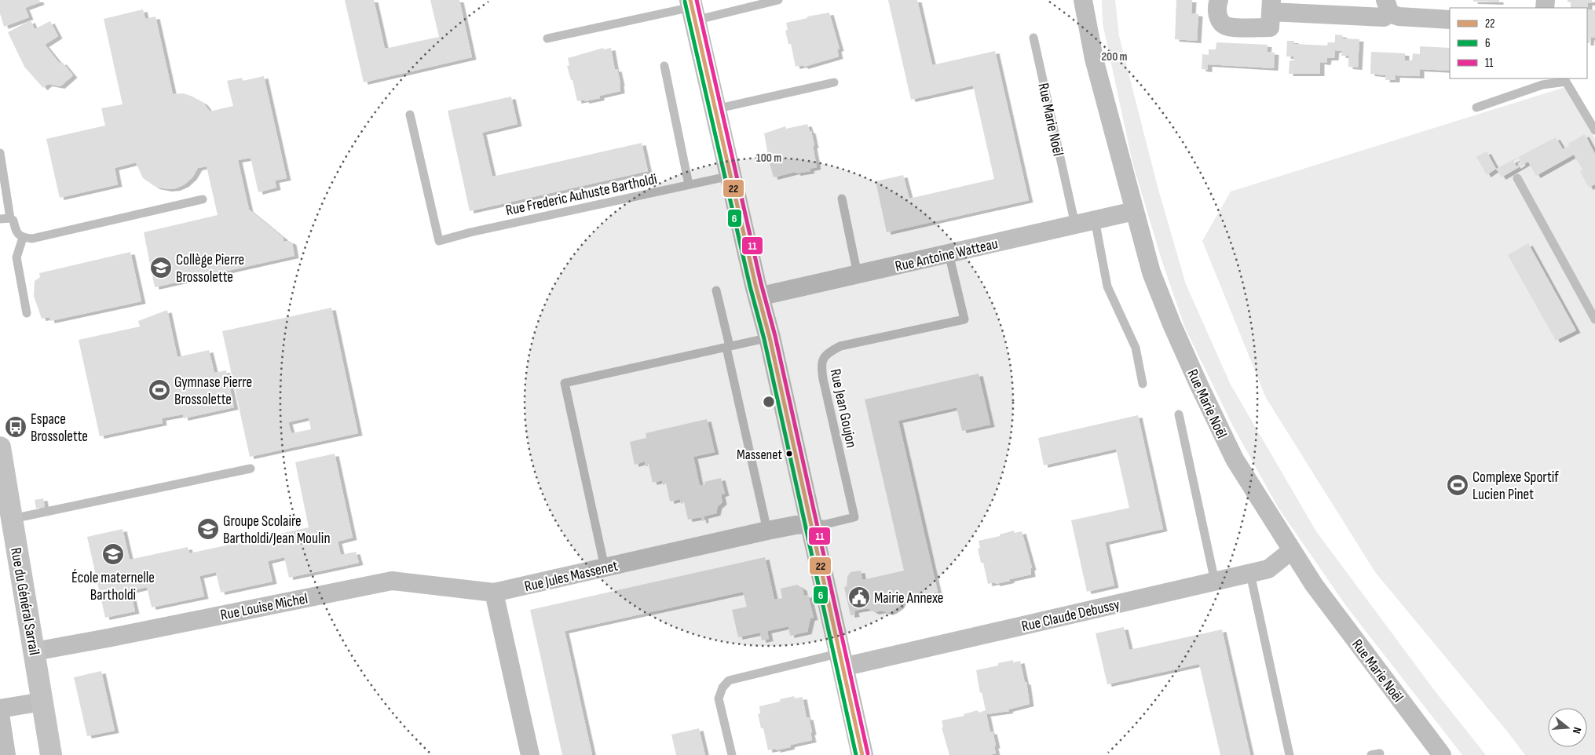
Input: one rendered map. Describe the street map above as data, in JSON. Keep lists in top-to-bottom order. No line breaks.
{"streets":{"main road":["Rue du Général Sarrail"],"street":["Rue Marie Noël","Rue Antoine Watteau","Rue Jules Massenet","Rue Louise Michel","Rue Claude Debussy"],"lane":["Rue Frederic Auhuste Bartholdi","Rue Jean Goujon"]},"crossings":[["Rue Marie Noël","Rue Antoine Watteau"],["Rue Marie Noël","Rue Claude Debussy"],["Rue Antoine Watteau","Rue Jean Goujon"],["Rue Jean Goujon","Rue Jules Massenet"],["Rue Jules Massenet","Rue Louise Michel"],["Rue du Général Sarrail","Rue Louise Michel"]],"places":{"school or university":["Collège Pierre Brossolette","Groupe Scolaire Bartholdi/Jean Moulin","École maternelle Bartholdi"],"sports":["Gymnase Pierre Brossolette","Complexe Sportif Lucien Pinet"],"bus stop":["Espace Brossolette"],"other":["Massenet"],"public building":["Mairie Annexe"]},"lines":["transit line 22","transit line 11","transit line 6"],"legend":["22","6","11"],"north":"right","rings":["200 m","100 m"]}
